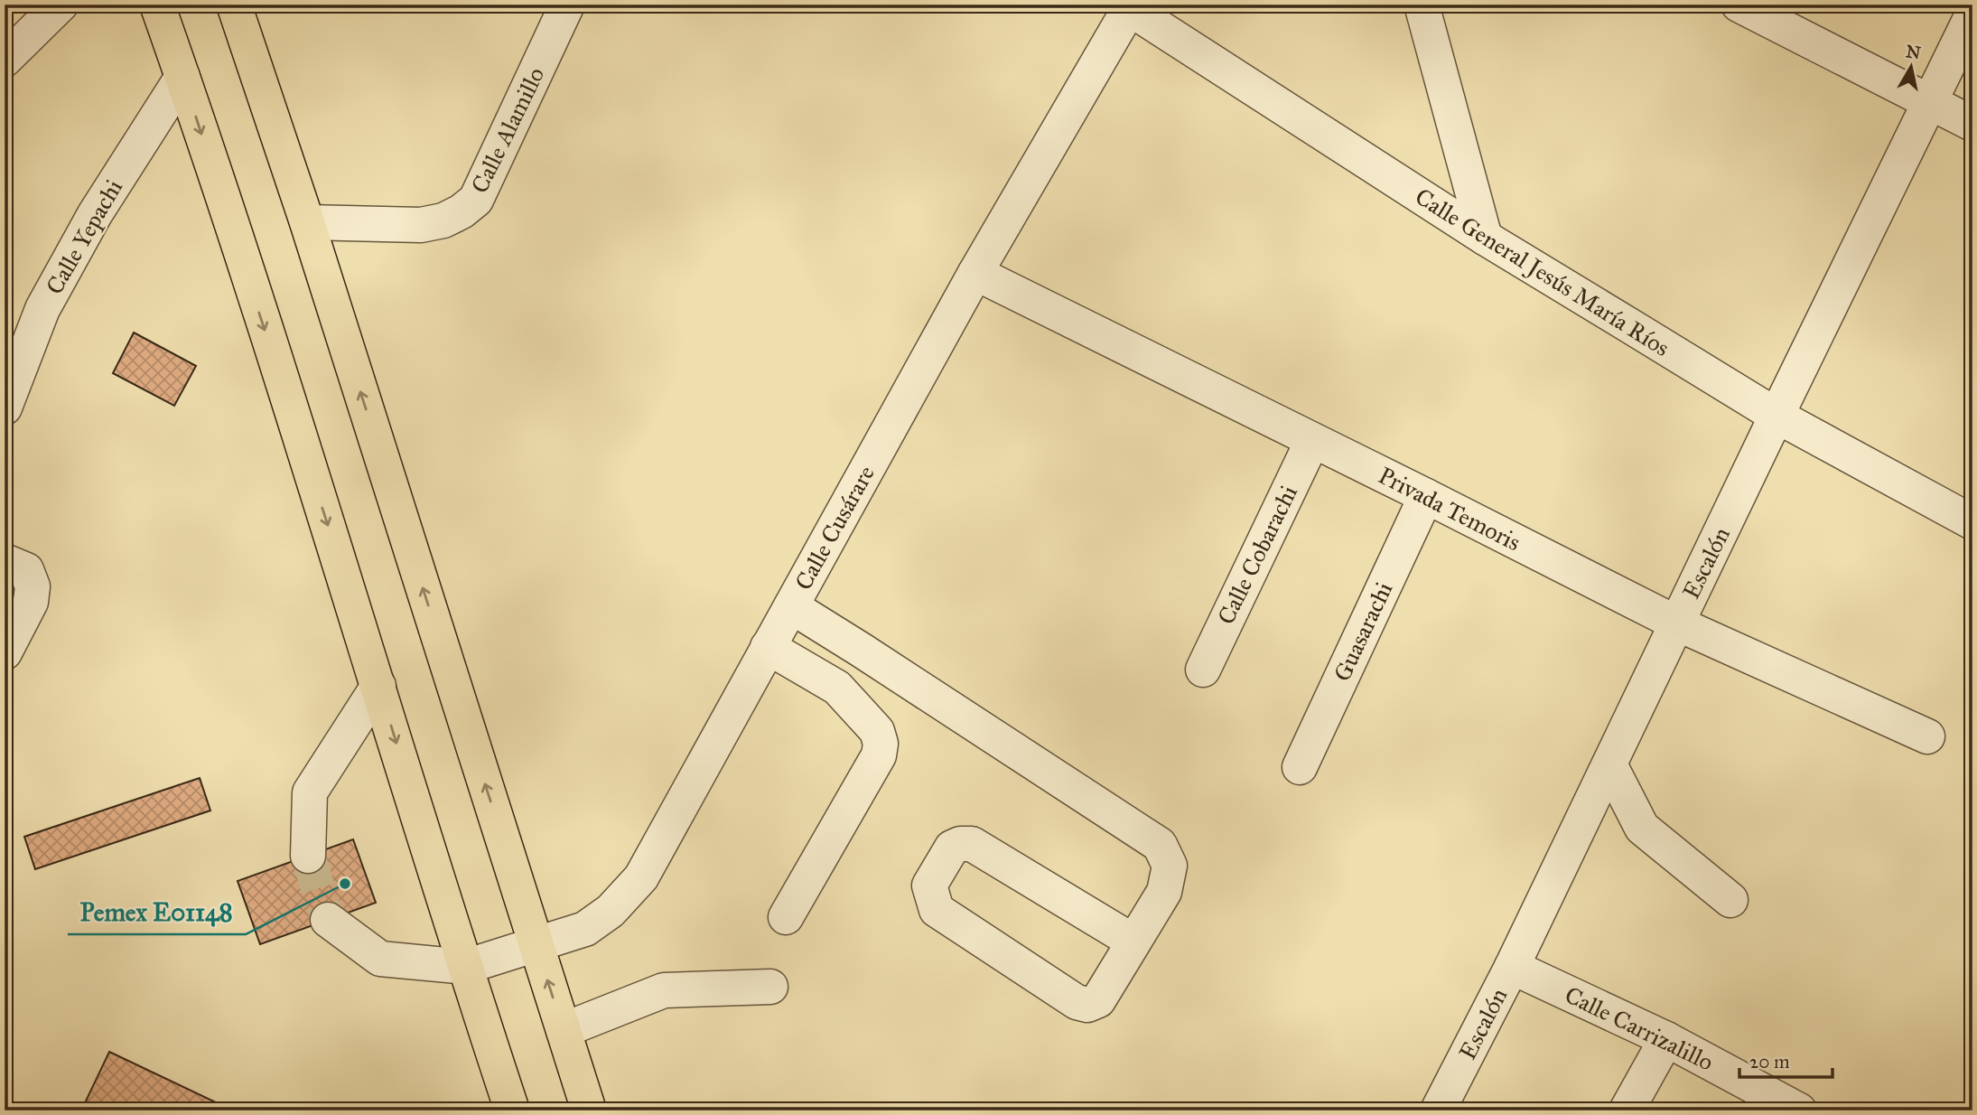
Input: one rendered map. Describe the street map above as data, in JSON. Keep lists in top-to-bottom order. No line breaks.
{"streets":{"street":["Calle Alamillo","Calle Yepachi","Calle General Jesús María Ríos","Privada Temoris","Calle Cusárare","Calle Cobarachi","Escalón","Guasarachi","Calle Carrizalillo"]},"crossings":[["Calle General Jesús María Ríos","Calle Cusárare"],["Calle General Jesús María Ríos","Escalón"],["Privada Temoris","Calle Cusárare"],["Privada Temoris","Calle Cobarachi"],["Privada Temoris","Escalón"],["Privada Temoris","Guasarachi"],["Escalón","Calle Carrizalillo"]],"places":["Pemex E01148"],"scale_bar":"20 m","north":"top"}
